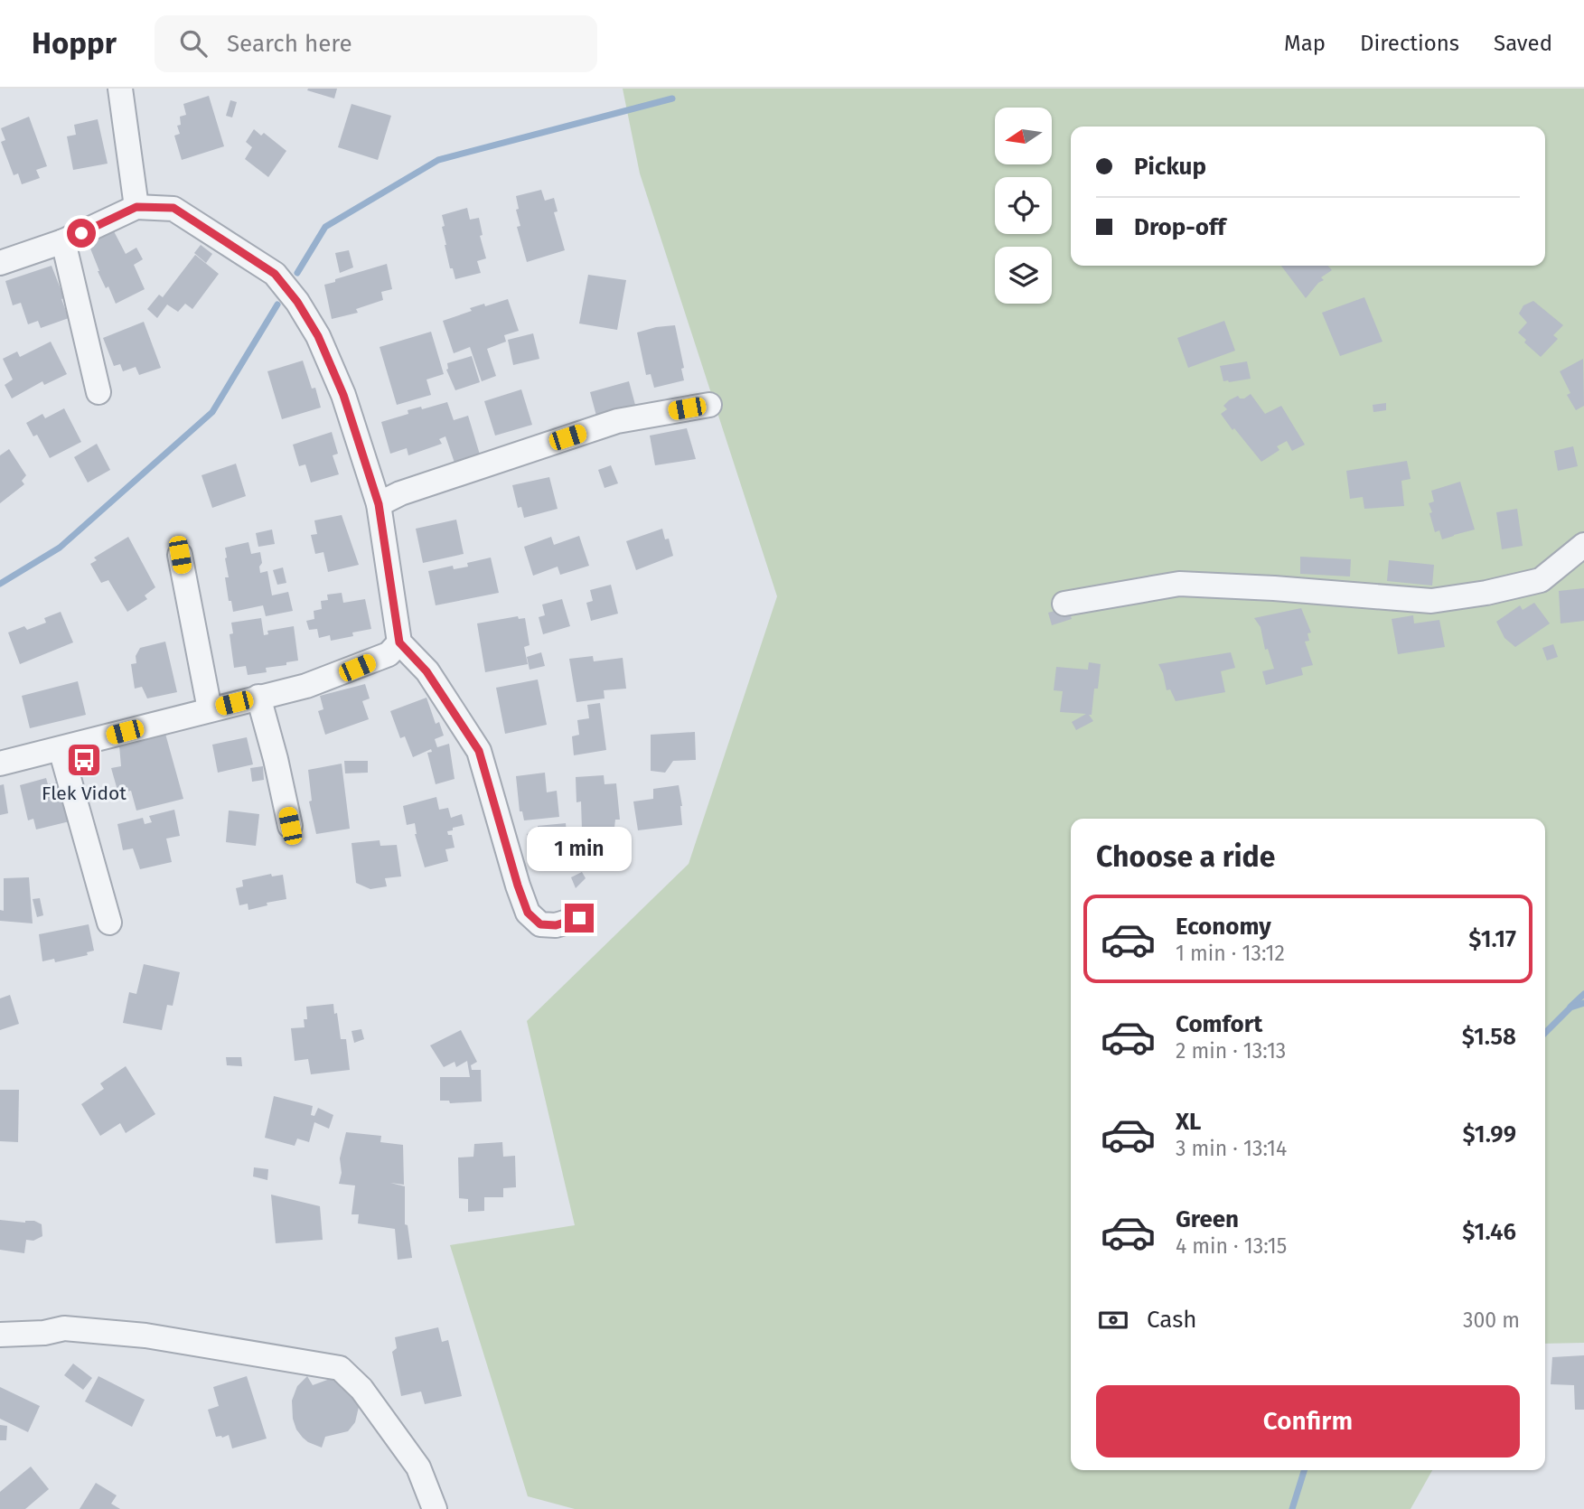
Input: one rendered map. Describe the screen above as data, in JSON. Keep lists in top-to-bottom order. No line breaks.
{"places":{"bus stop":["Flek Vidot"]},"north":"left","page":{"header":"Hoppr","search":"Search here","nav":["Map","Directions","Saved"],"banner":["Pickup","Drop-off"],"heading":"Choose a ride","bubble":"1 min","list":[{"name":"Economy","note":"1 min · 13:12","value":"$1.17"},{"name":"Comfort","note":"2 min · 13:13","value":"$1.58"},{"name":"XL","note":"3 min · 13:14","value":"$1.99"},{"name":"Green","note":"4 min · 13:15","value":"$1.46"}],"pay":["Cash","300 m"],"buttons":"Confirm"}}
